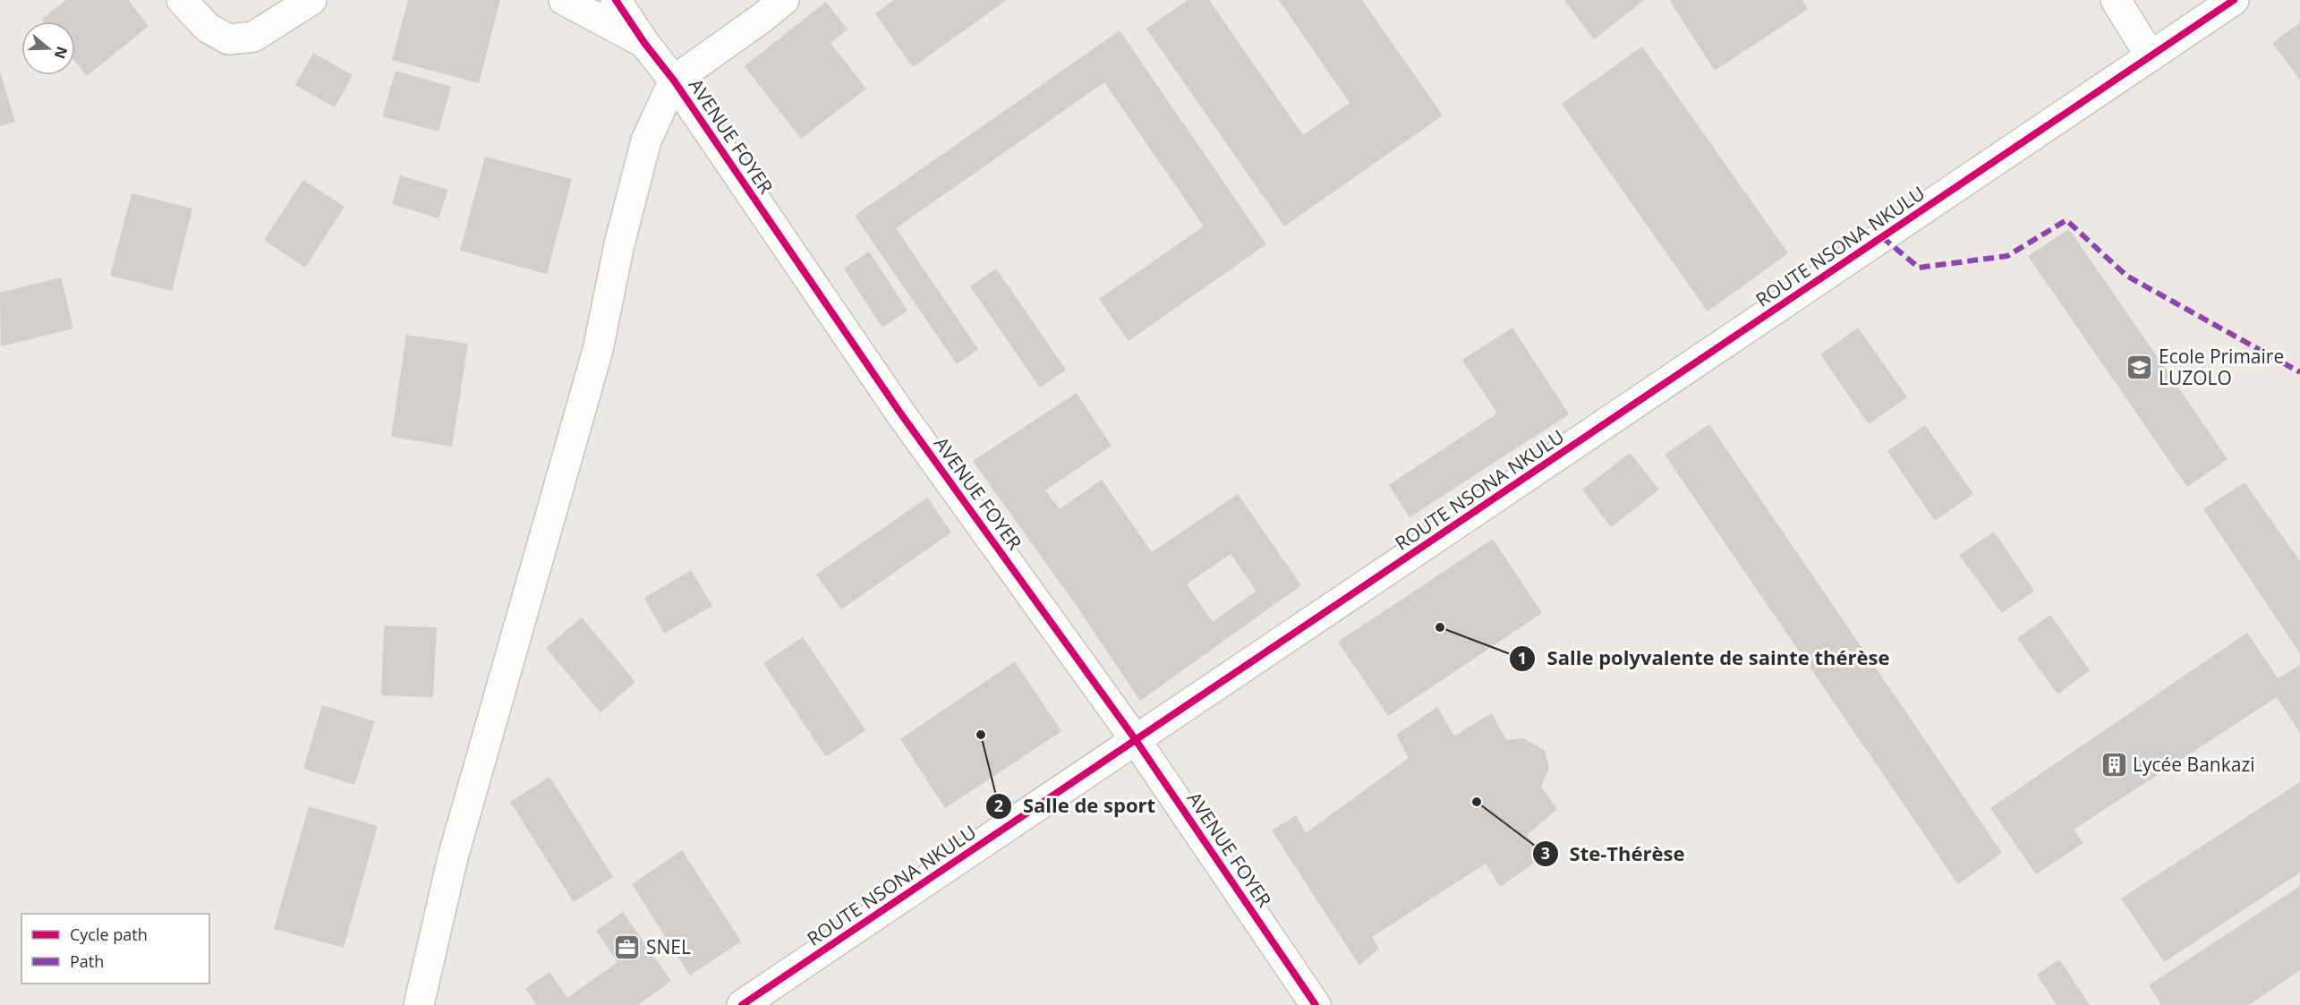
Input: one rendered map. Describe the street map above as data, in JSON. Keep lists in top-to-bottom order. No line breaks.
{"streets":{"street":["AVENUE FOYER","ROUTE NSONA NKULU"]},"crossings":[["AVENUE FOYER","ROUTE NSONA NKULU"]],"places":{"school or university":["Ecole Primaire LUZOLO"],"other":["Salle polyvalente de sainte thérèse","Salle de sport","Ste-Thérèse"],"building":["Lycée Bankazi"],"office":["SNEL"]},"legend":["Cycle path","Path"],"north":"right"}
